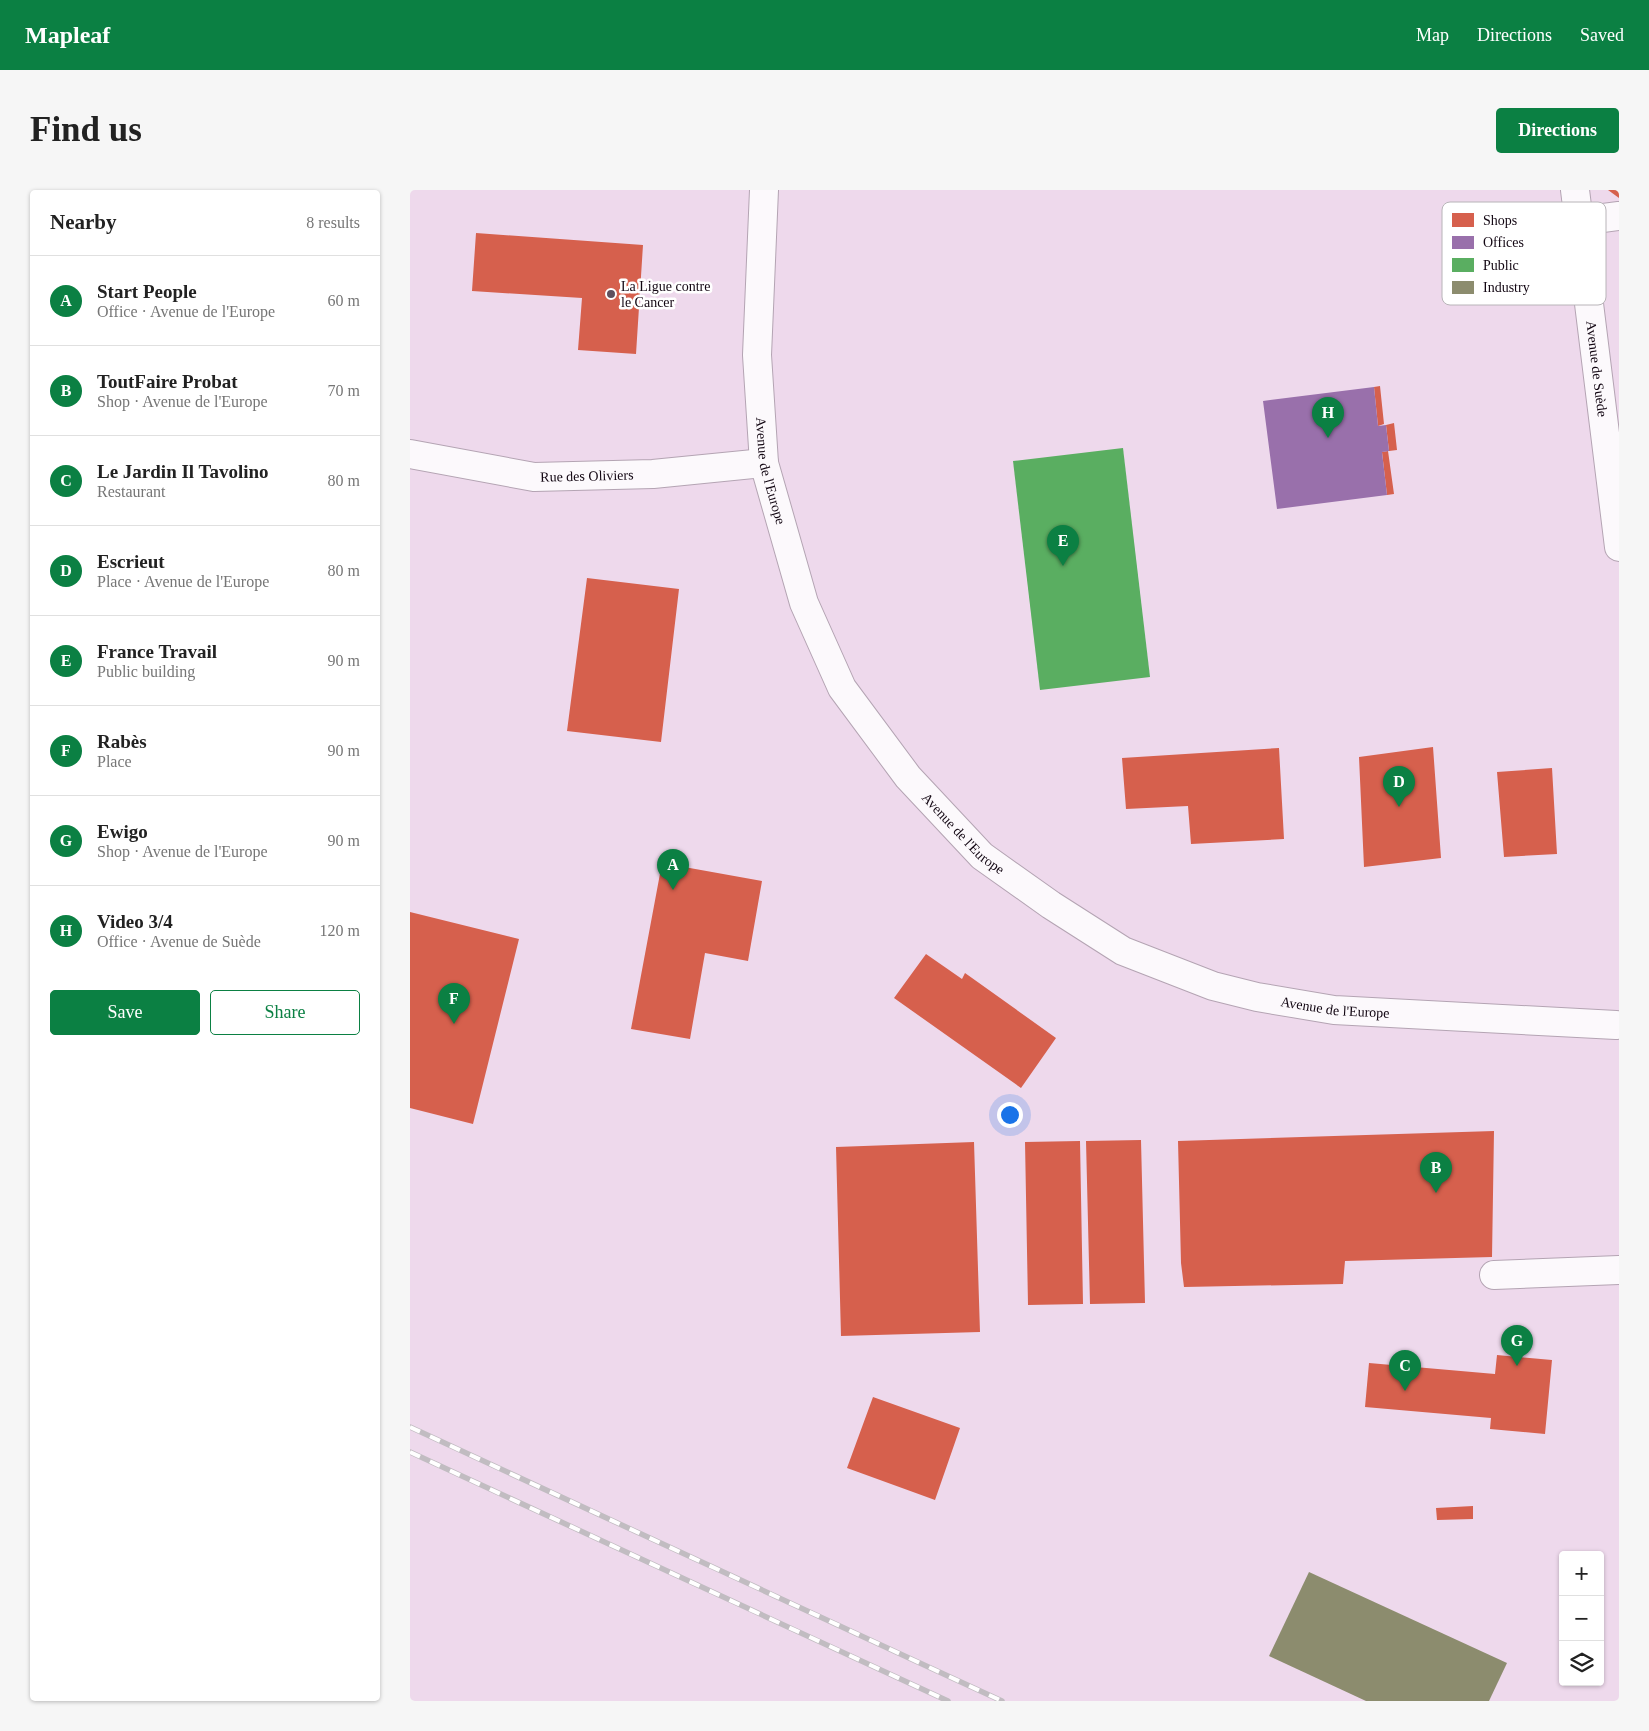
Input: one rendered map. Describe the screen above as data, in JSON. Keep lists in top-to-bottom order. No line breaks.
{"streets":{"street":["Avenue de Suède","Avenue de l'Europe","Rue des Oliviers"]},"crossings":[["Avenue de l'Europe","Rue des Oliviers"]],"places":["La Ligue contre le Cancer"],"legend":["Shops","Offices","Public","Industry"],"page":{"header":"Mapleaf","nav":["Map","Directions","Saved"],"buttons":["Directions",["Save","Share"]],"title":"Find us","heading":["Nearby","8 results"],"list":[{"mark":"A","name":"Start People","note":"Office · Avenue de l'Europe","value":"60 m"},{"mark":"B","name":"ToutFaire Probat","note":"Shop · Avenue de l'Europe","value":"70 m"},{"mark":"C","name":"Le Jardin Il Tavolino","note":"Restaurant","value":"80 m"},{"mark":"D","name":"Escrieut","note":"Place · Avenue de l'Europe","value":"80 m"},{"mark":"E","name":"France Travail","note":"Public building","value":"90 m"},{"mark":"F","name":"Rabès","note":"Place","value":"90 m"},{"mark":"G","name":"Ewigo","note":"Shop · Avenue de l'Europe","value":"90 m"},{"mark":"H","name":"Video 3/4","note":"Office · Avenue de Suède","value":"120 m"}],"pins":["H","E","D","A","F","B","G","C"],"map_buttons":["+","−"]}}
